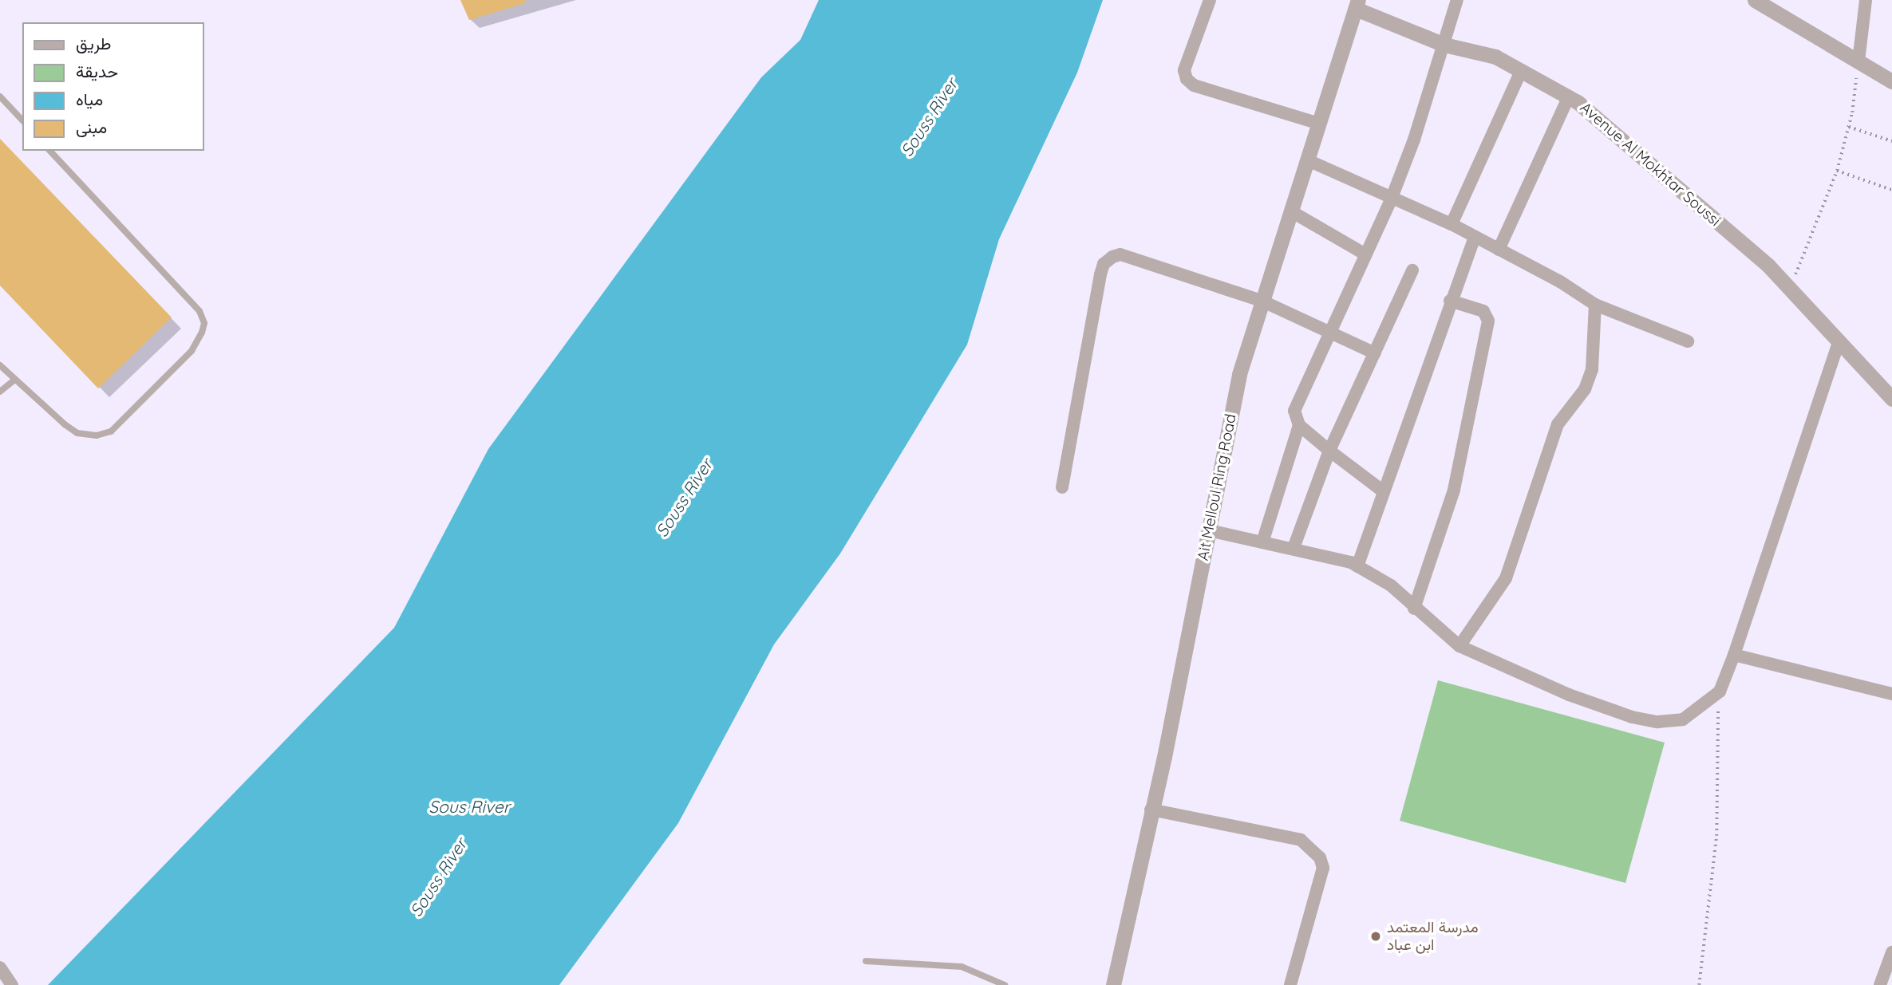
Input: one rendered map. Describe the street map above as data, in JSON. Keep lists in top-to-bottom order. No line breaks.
{"streets":{"street":["Avenue Al Mokhtar Soussi","Ait Melloul Ring Road"]},"crossings":[["Avenue Al Mokhtar Soussi","Ait Melloul Ring Road"]],"water":["Souss River","Sous River"],"places":["مدرسة المعتمد ابن عباد"],"legend":["طريق","حديقة","مياه","مبنى"]}
